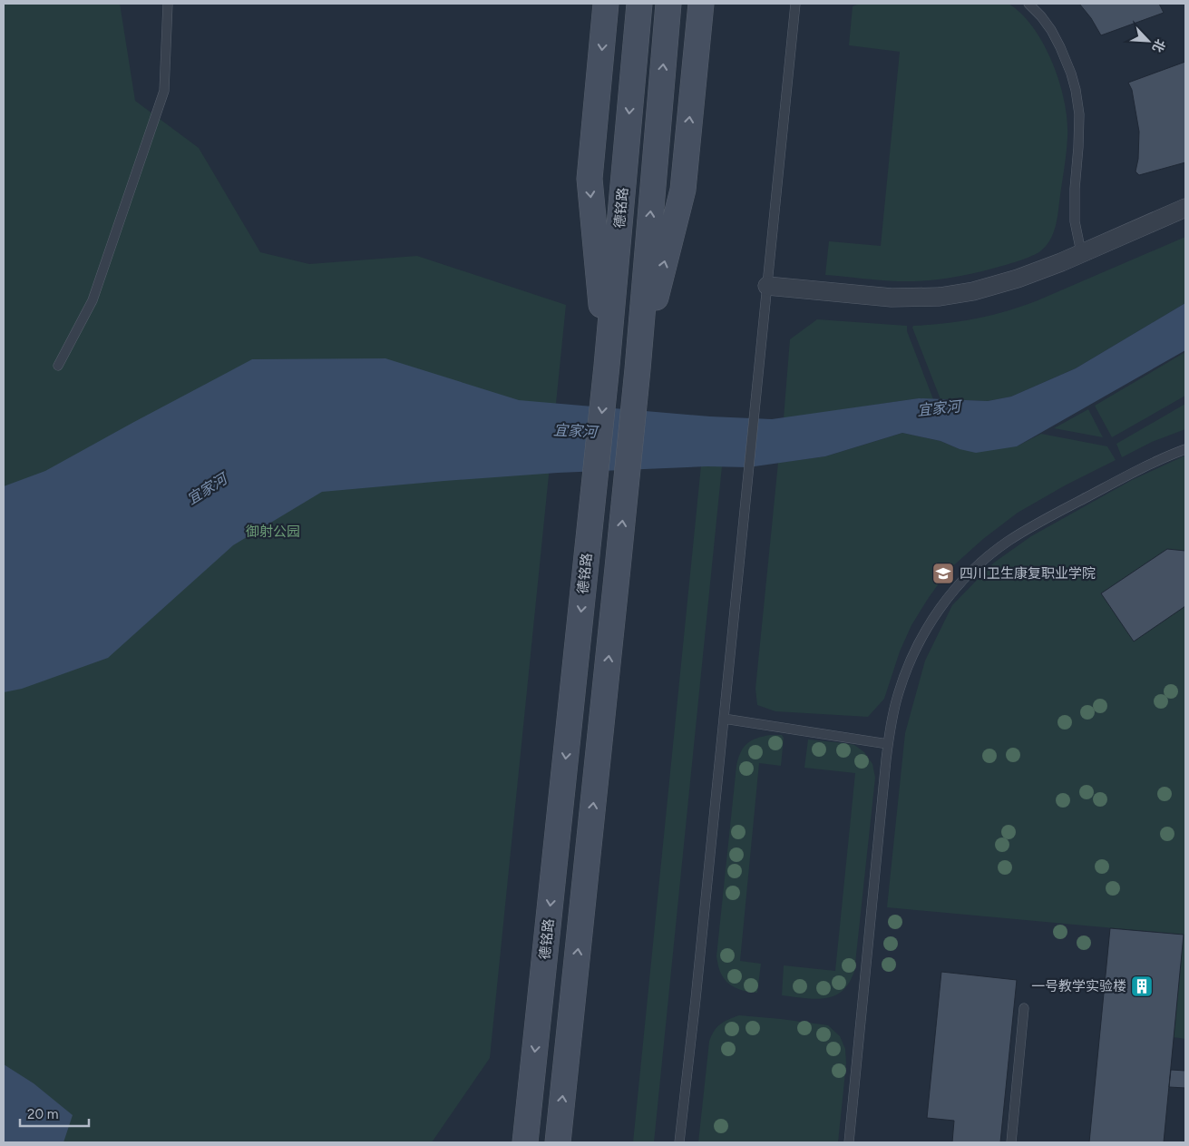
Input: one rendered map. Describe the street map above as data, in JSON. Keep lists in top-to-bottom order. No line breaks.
{"streets":{"street":["德铭路"]},"water":["宜家河"],"parks":["御射公园"],"places":{"school or university":["四川卫生康复职业学院"],"building":["一号教学实验楼"]},"scale_bar":"20 m","north":"bottom right"}
